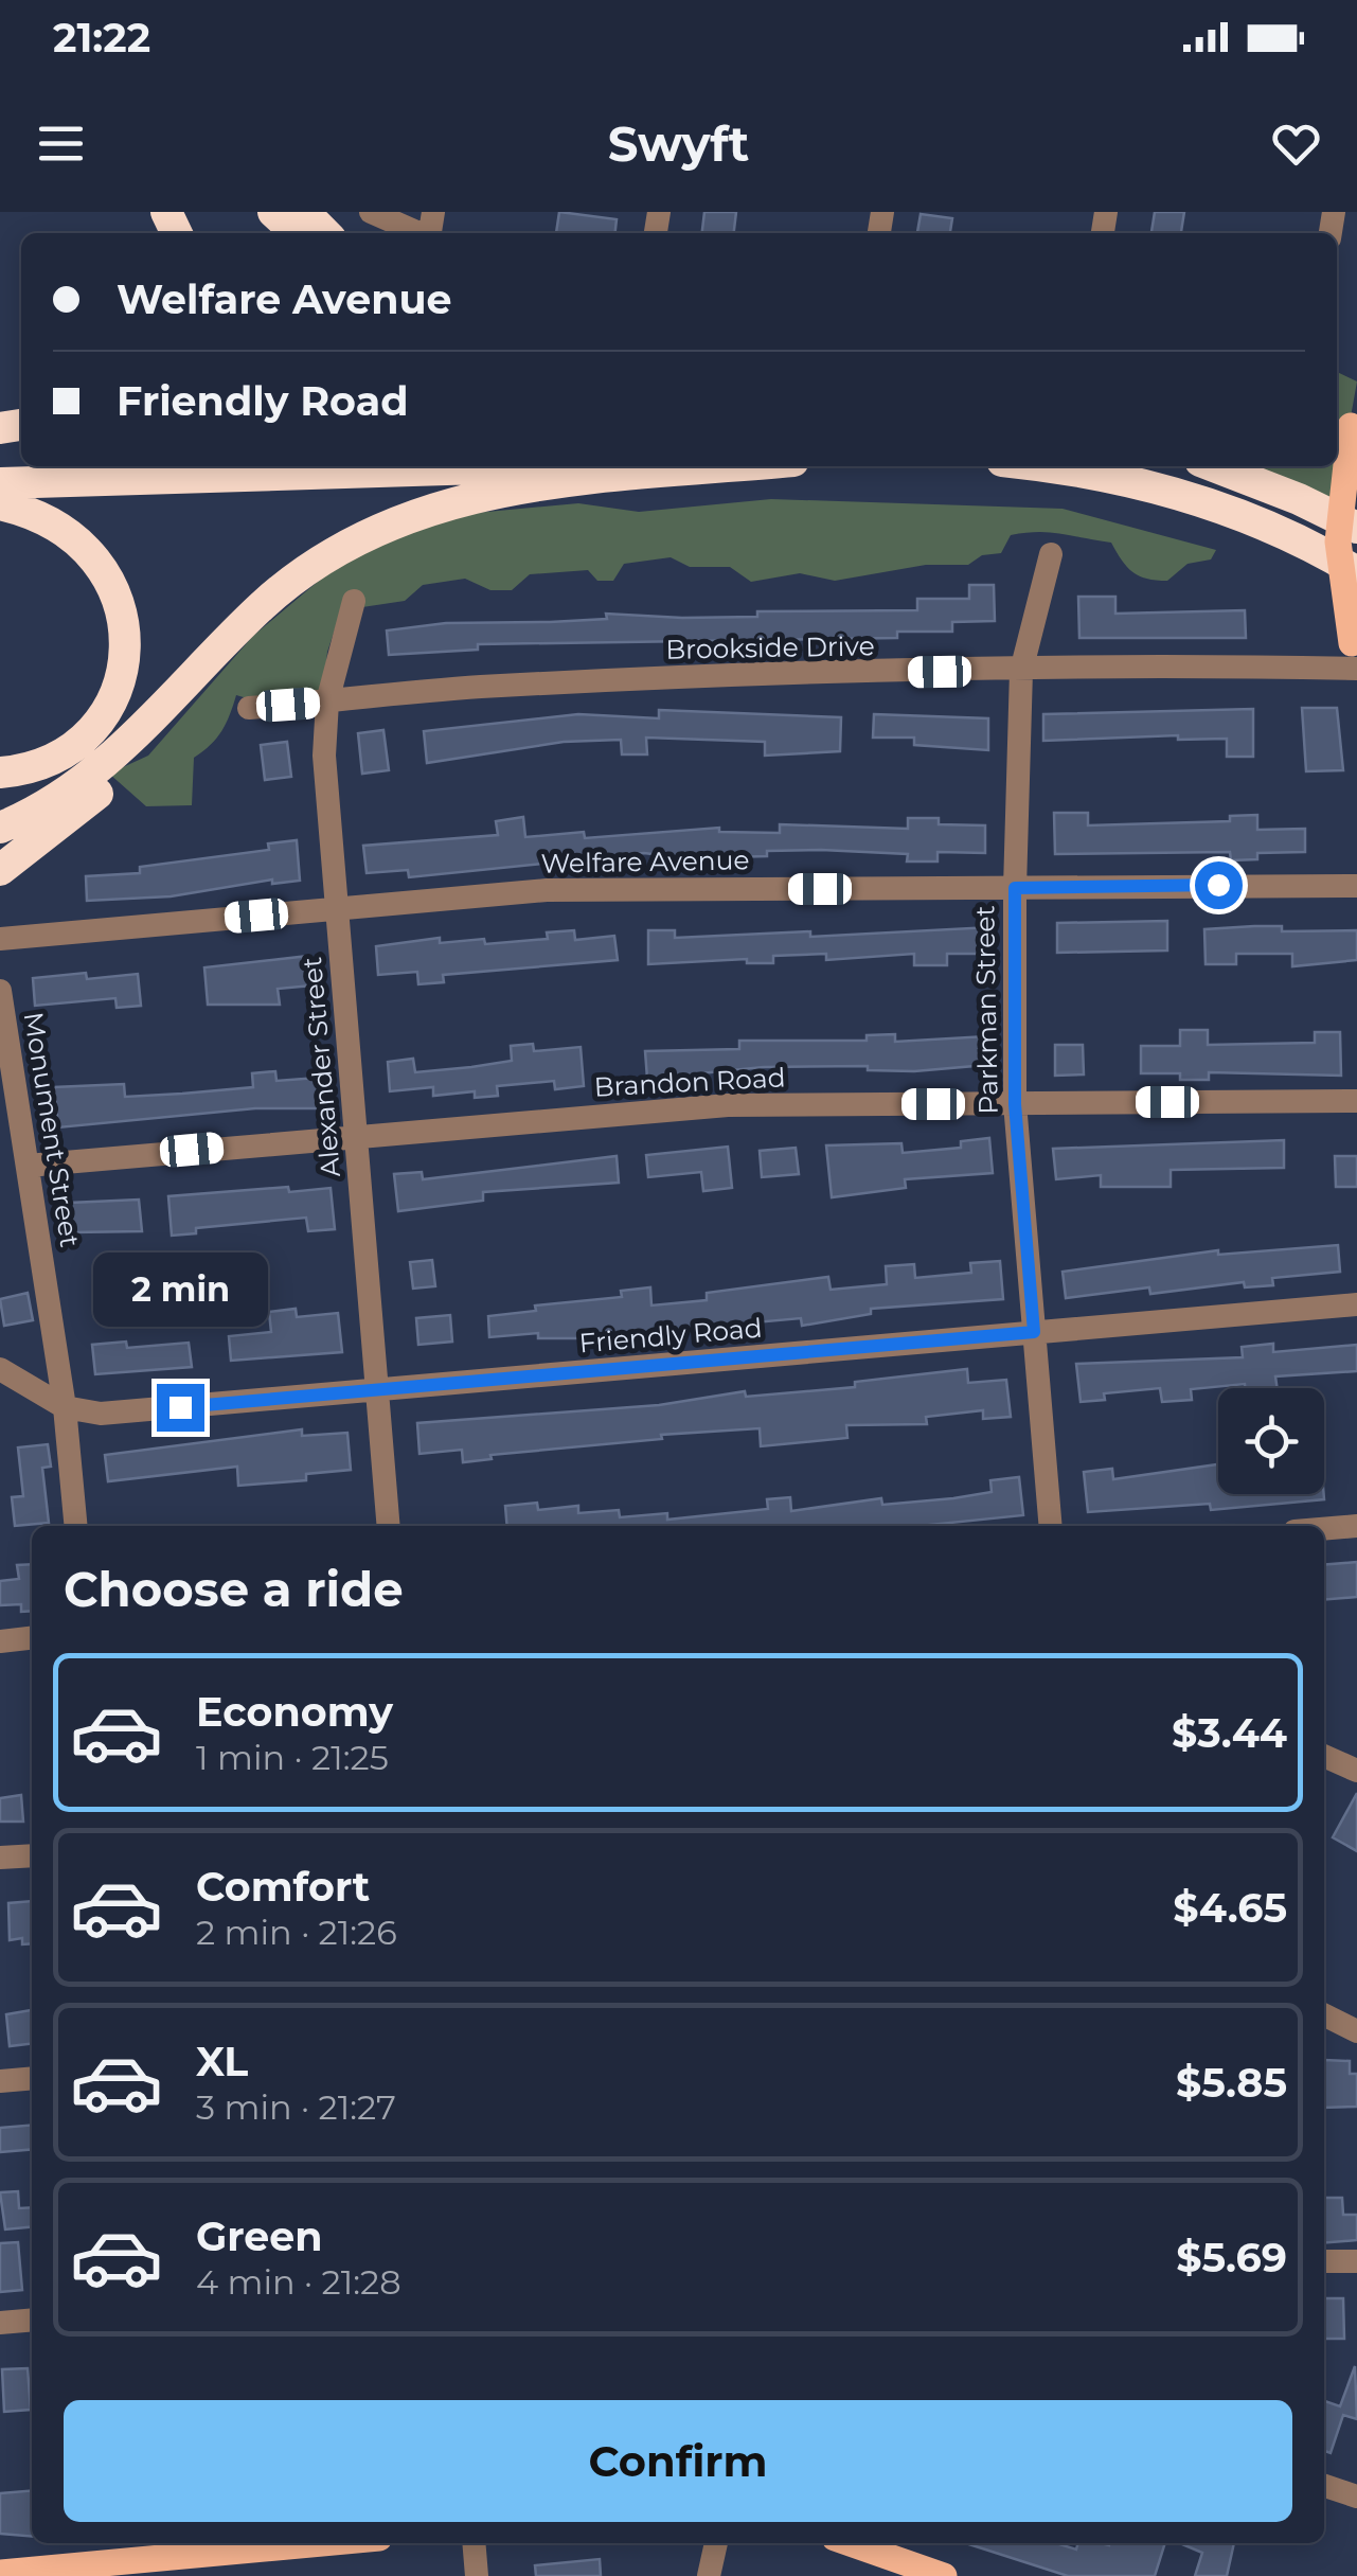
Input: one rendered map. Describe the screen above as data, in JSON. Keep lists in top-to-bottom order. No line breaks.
{"streets":{"street":["Brookside Drive","Welfare Avenue","Parkman Street","Alexander Street","Brandon Road","Monument Street","Friendly Road"]},"crossings":[["Brookside Drive","Parkman Street"],["Brookside Drive","Alexander Street"],["Welfare Avenue","Parkman Street"],["Welfare Avenue","Alexander Street"],["Parkman Street","Brandon Road"],["Parkman Street","Friendly Road"],["Alexander Street","Brandon Road"],["Alexander Street","Friendly Road"],["Brandon Road","Monument Street"],["Monument Street","Friendly Road"]],"page":{"status":"21:22","header":"Swyft","banner":["Welfare Avenue","Friendly Road"],"bubble":"2 min","heading":"Choose a ride","list":[{"name":"Economy","note":"1 min · 21:25","value":"$3.44"},{"name":"Comfort","note":"2 min · 21:26","value":"$4.65"},{"name":"XL","note":"3 min · 21:27","value":"$5.85"},{"name":"Green","note":"4 min · 21:28","value":"$5.69"}],"buttons":"Confirm"}}
